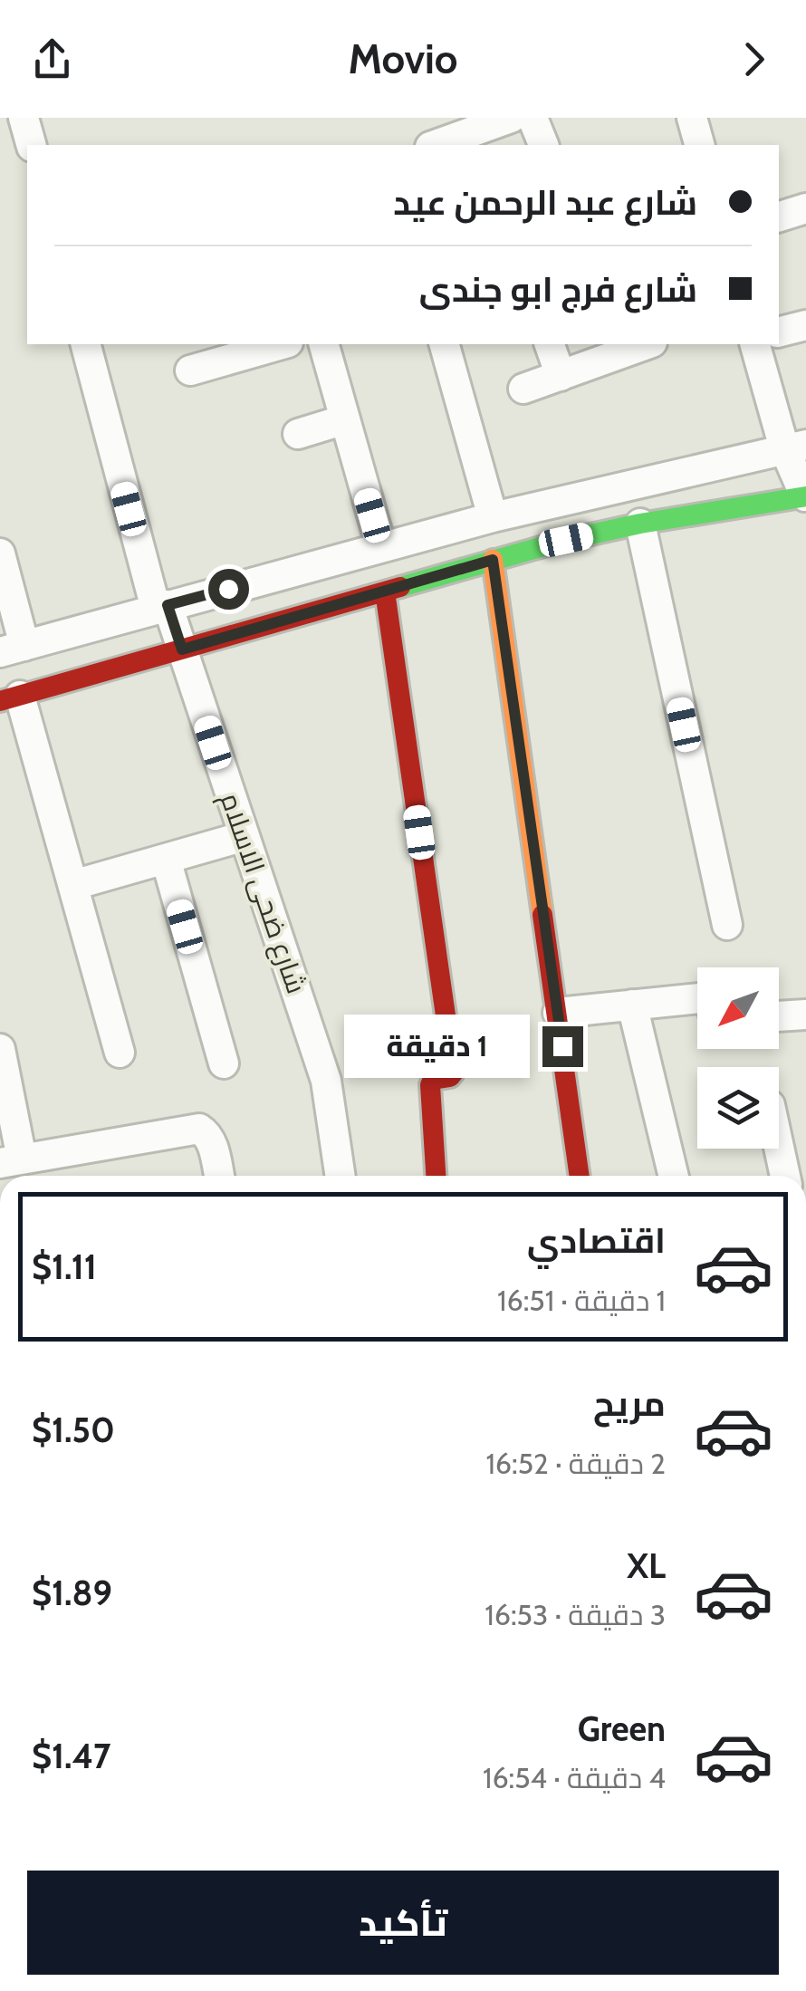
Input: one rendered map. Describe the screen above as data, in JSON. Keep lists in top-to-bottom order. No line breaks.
{"streets":{"street":["شارع ضحى الاسلام"]},"north":"bottom left","page":{"header":"Movio","banner":["شارع عبد الرحمن عيد","شارع فرج ابو جندى"],"bubble":"1 دقيقة","list":[{"name":"اقتصادي","note":"1 دقيقة · 16:51","value":"$1.11"},{"name":"مريح","note":"2 دقيقة · 16:52","value":"$1.50"},{"name":"XL","note":"3 دقيقة · 16:53","value":"$1.89"},{"name":"Green","note":"4 دقيقة · 16:54","value":"$1.47"}],"buttons":"تأكيد"}}
